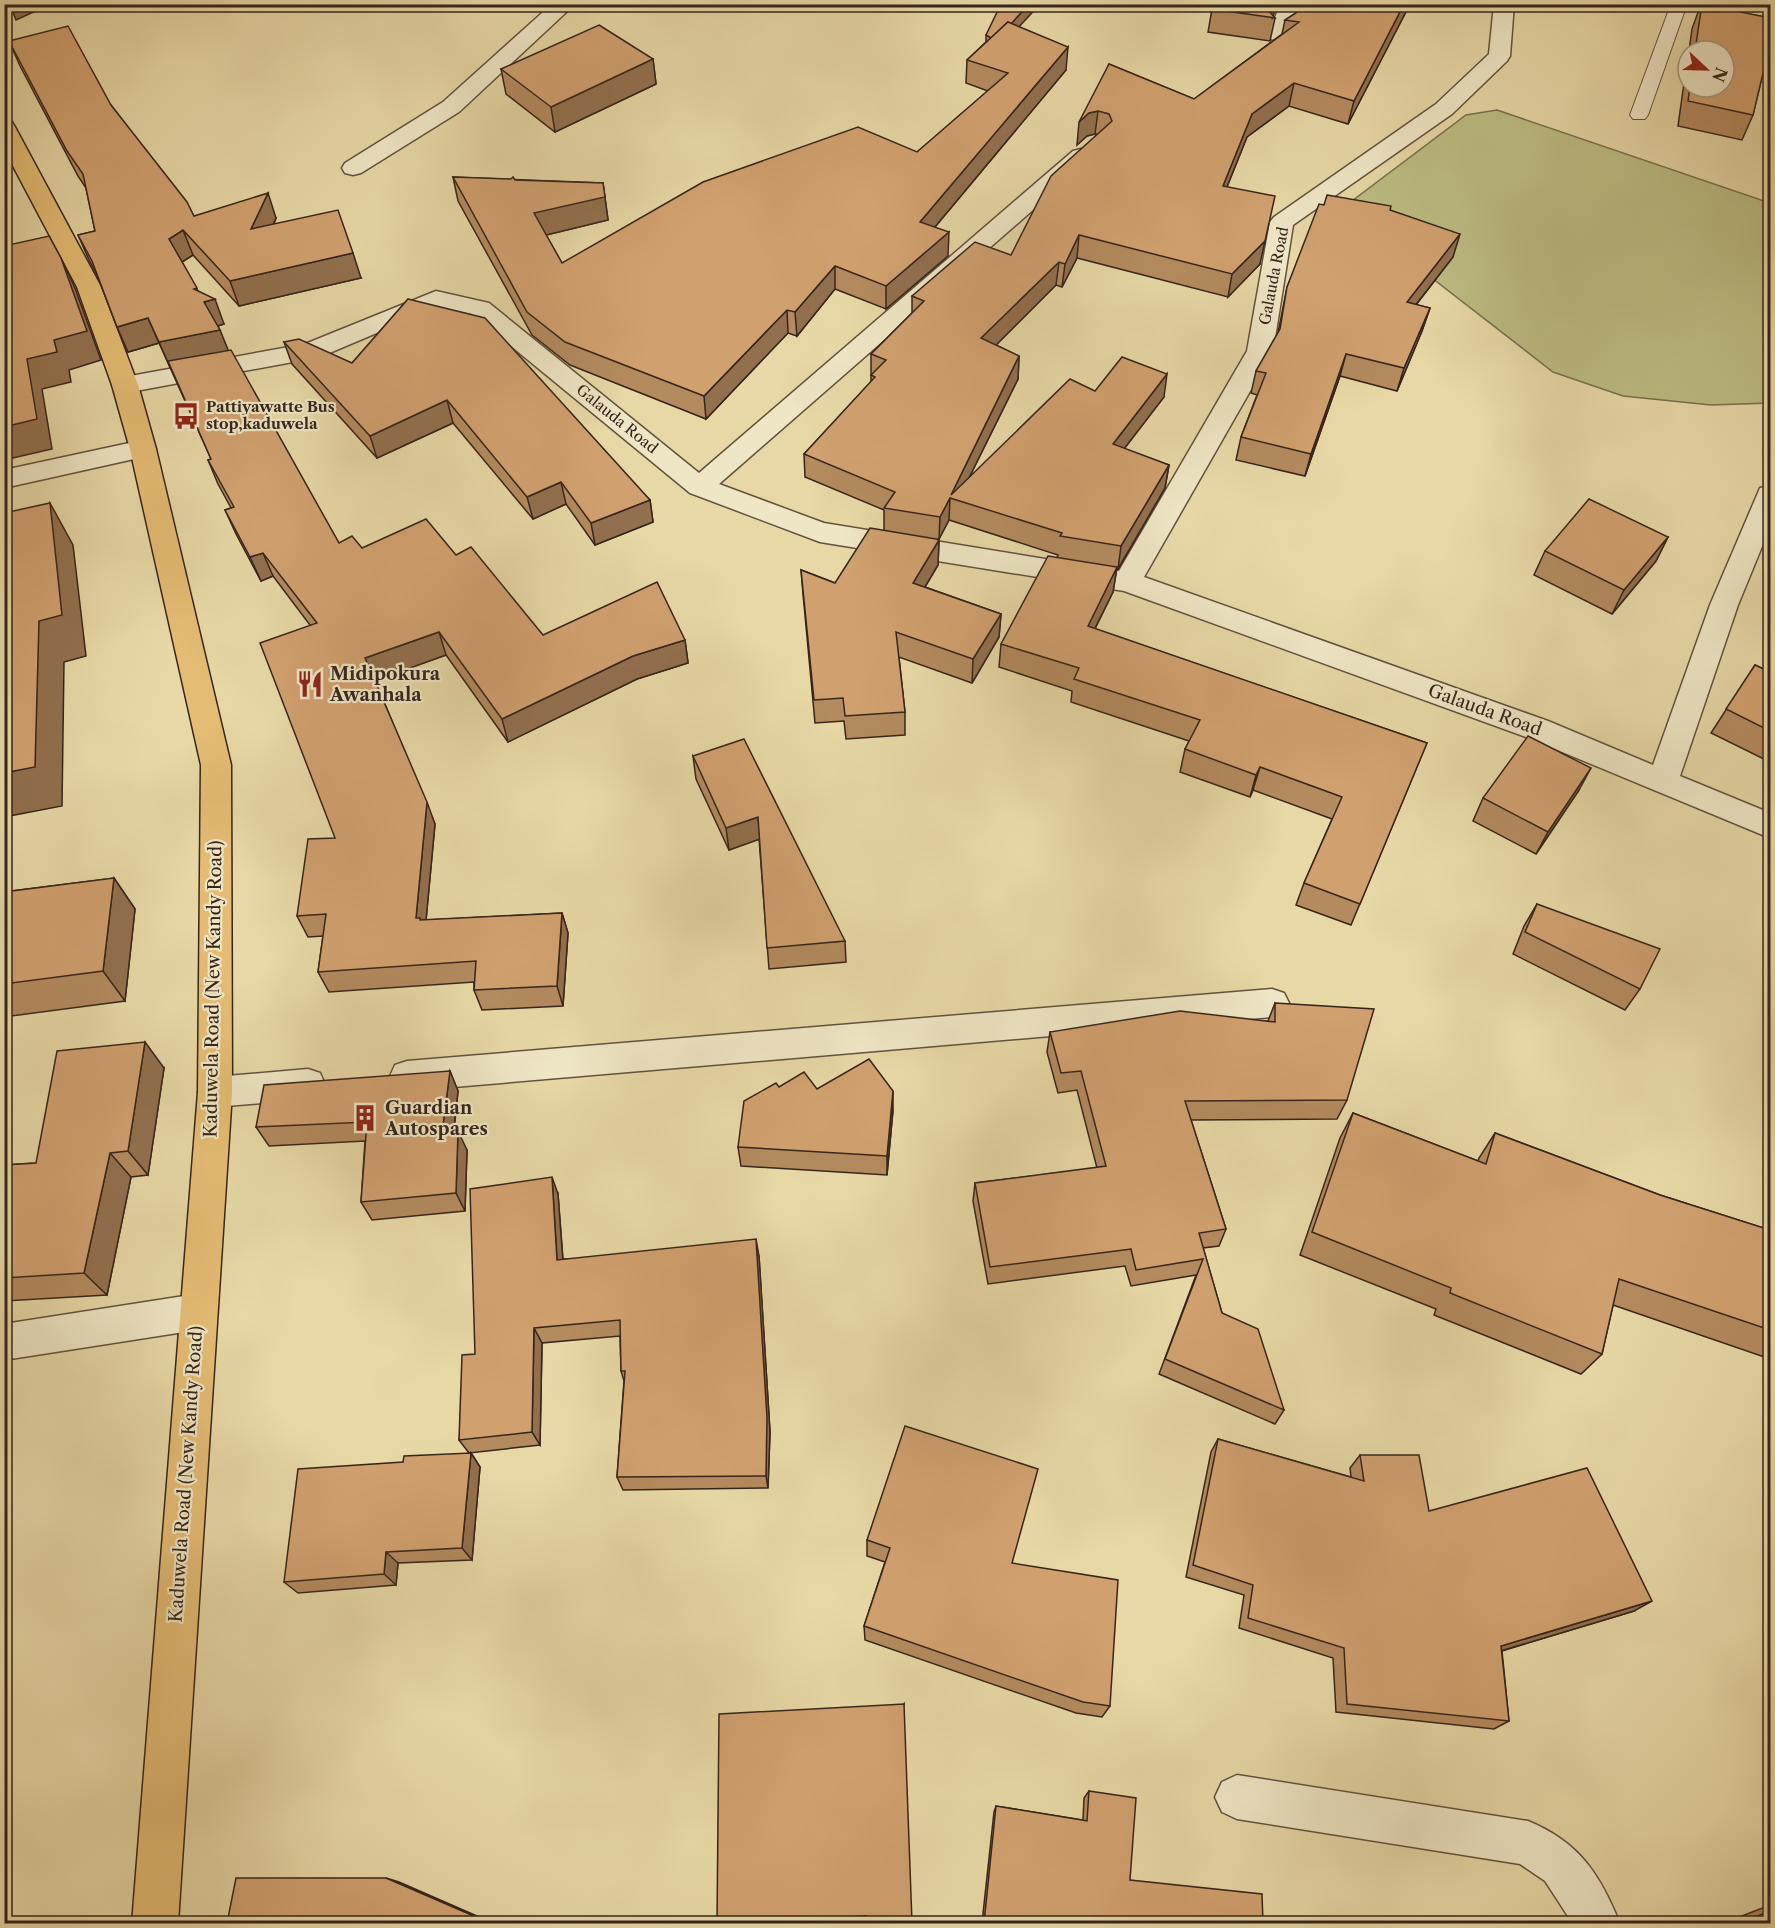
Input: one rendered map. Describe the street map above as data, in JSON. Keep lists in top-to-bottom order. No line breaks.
{"streets":{"main road":["Kaduwela Road (New Kandy Road)"],"street":["Galauda Road"]},"crossings":[["Galauda Road","Kaduwela Road (New Kandy Road)"]],"places":{"bus stop":["Pattiyawatte Bus stop,kaduwela"],"restaurant":["Midipokura Awanhala"],"building":["Guardian Autospares"]},"north":"right"}
